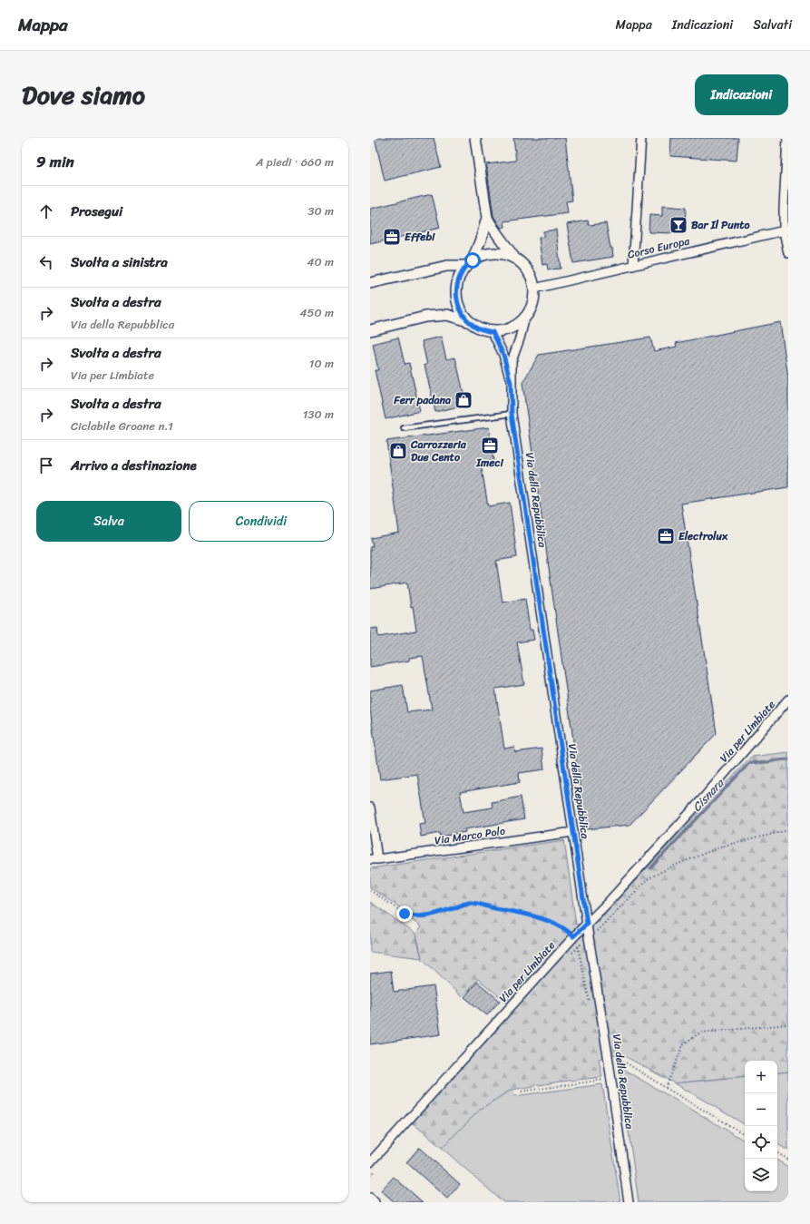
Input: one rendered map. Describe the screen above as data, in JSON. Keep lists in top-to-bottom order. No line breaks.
{"streets":{"street":["Corso Europa","Via della Repubblica","Via per Limbiate","Via Marco Polo"]},"crossings":[["Corso Europa","Via della Repubblica"],["Via della Repubblica","Via per Limbiate"],["Via della Repubblica","Via Marco Polo"]],"water":["Cisnara"],"places":{"bar":["Bar Il Punto"],"office":["Effebi","Imeci","Electrolux"],"shop":["Ferr padana","Carrozzeria Due Cento"]},"page":{"header":"Mappa","nav":["Mappa","Indicazioni","Salvati"],"title":"Dove siamo","buttons":["Indicazioni",["Salva","Condividi"]],"heading":["9 min","A piedi · 660 m"],"list":[["Prosegui","30 m"],["Svolta a sinistra","40 m"],["Svolta a destra","Via della Repubblica","450 m"],["Svolta a destra","Via per Limbiate","10 m"],["Svolta a destra","Ciclabile Groane n.1","130 m"],"Arrivo a destinazione"],"map_buttons":["+","−"]}}
